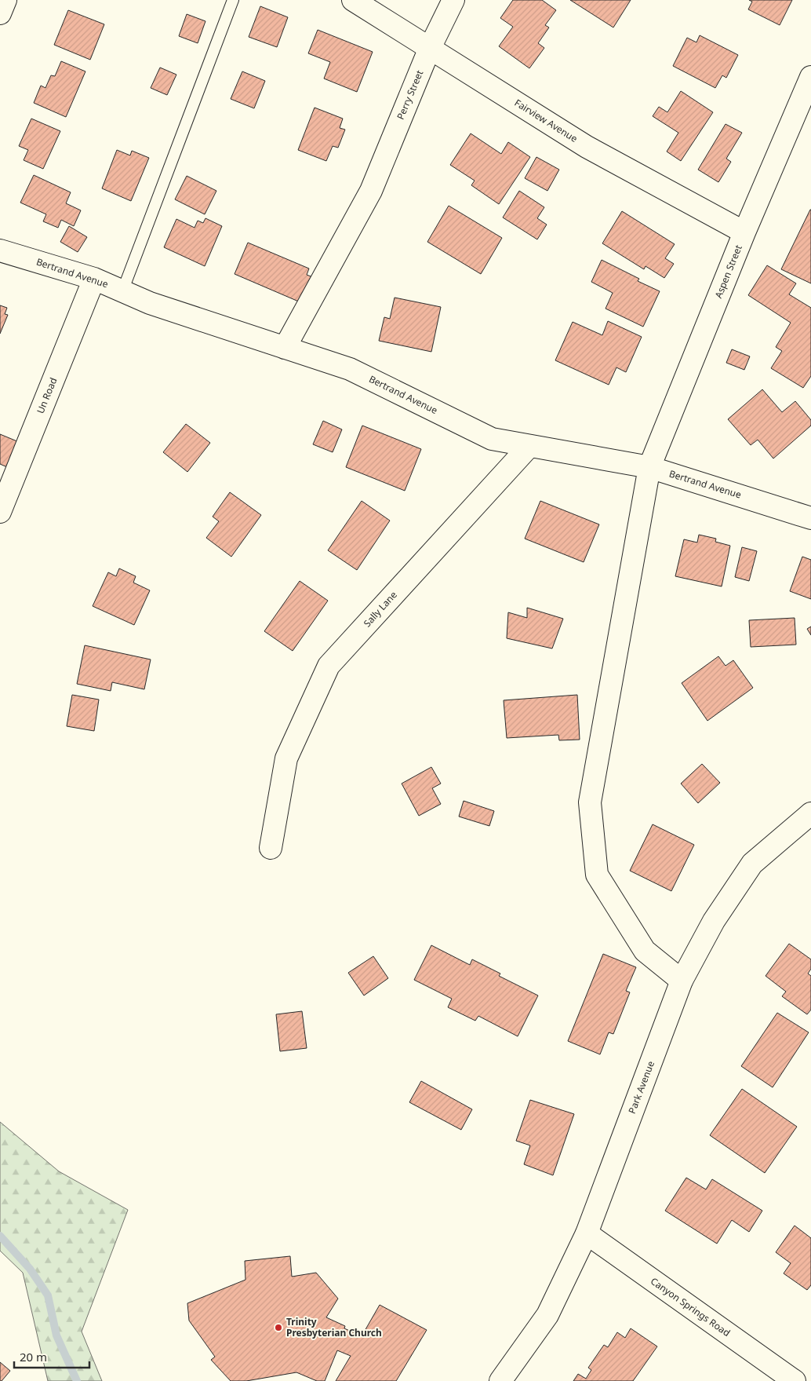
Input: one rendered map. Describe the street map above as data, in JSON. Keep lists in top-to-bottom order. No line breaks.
{"streets":{"street":["Perry Street","Fairview Avenue","Aspen Street","Bertrand Avenue","Un Road","Sally Lane","Park Avenue","Canyon Springs Road"]},"crossings":[["Perry Street","Fairview Avenue"],["Perry Street","Bertrand Avenue"],["Fairview Avenue","Aspen Street"],["Aspen Street","Bertrand Avenue"],["Aspen Street","Park Avenue"],["Bertrand Avenue","Un Road"],["Bertrand Avenue","Sally Lane"],["Park Avenue","Canyon Springs Road"]],"places":["Trinity Presbyterian Church"],"scale_bar":"20 m"}
